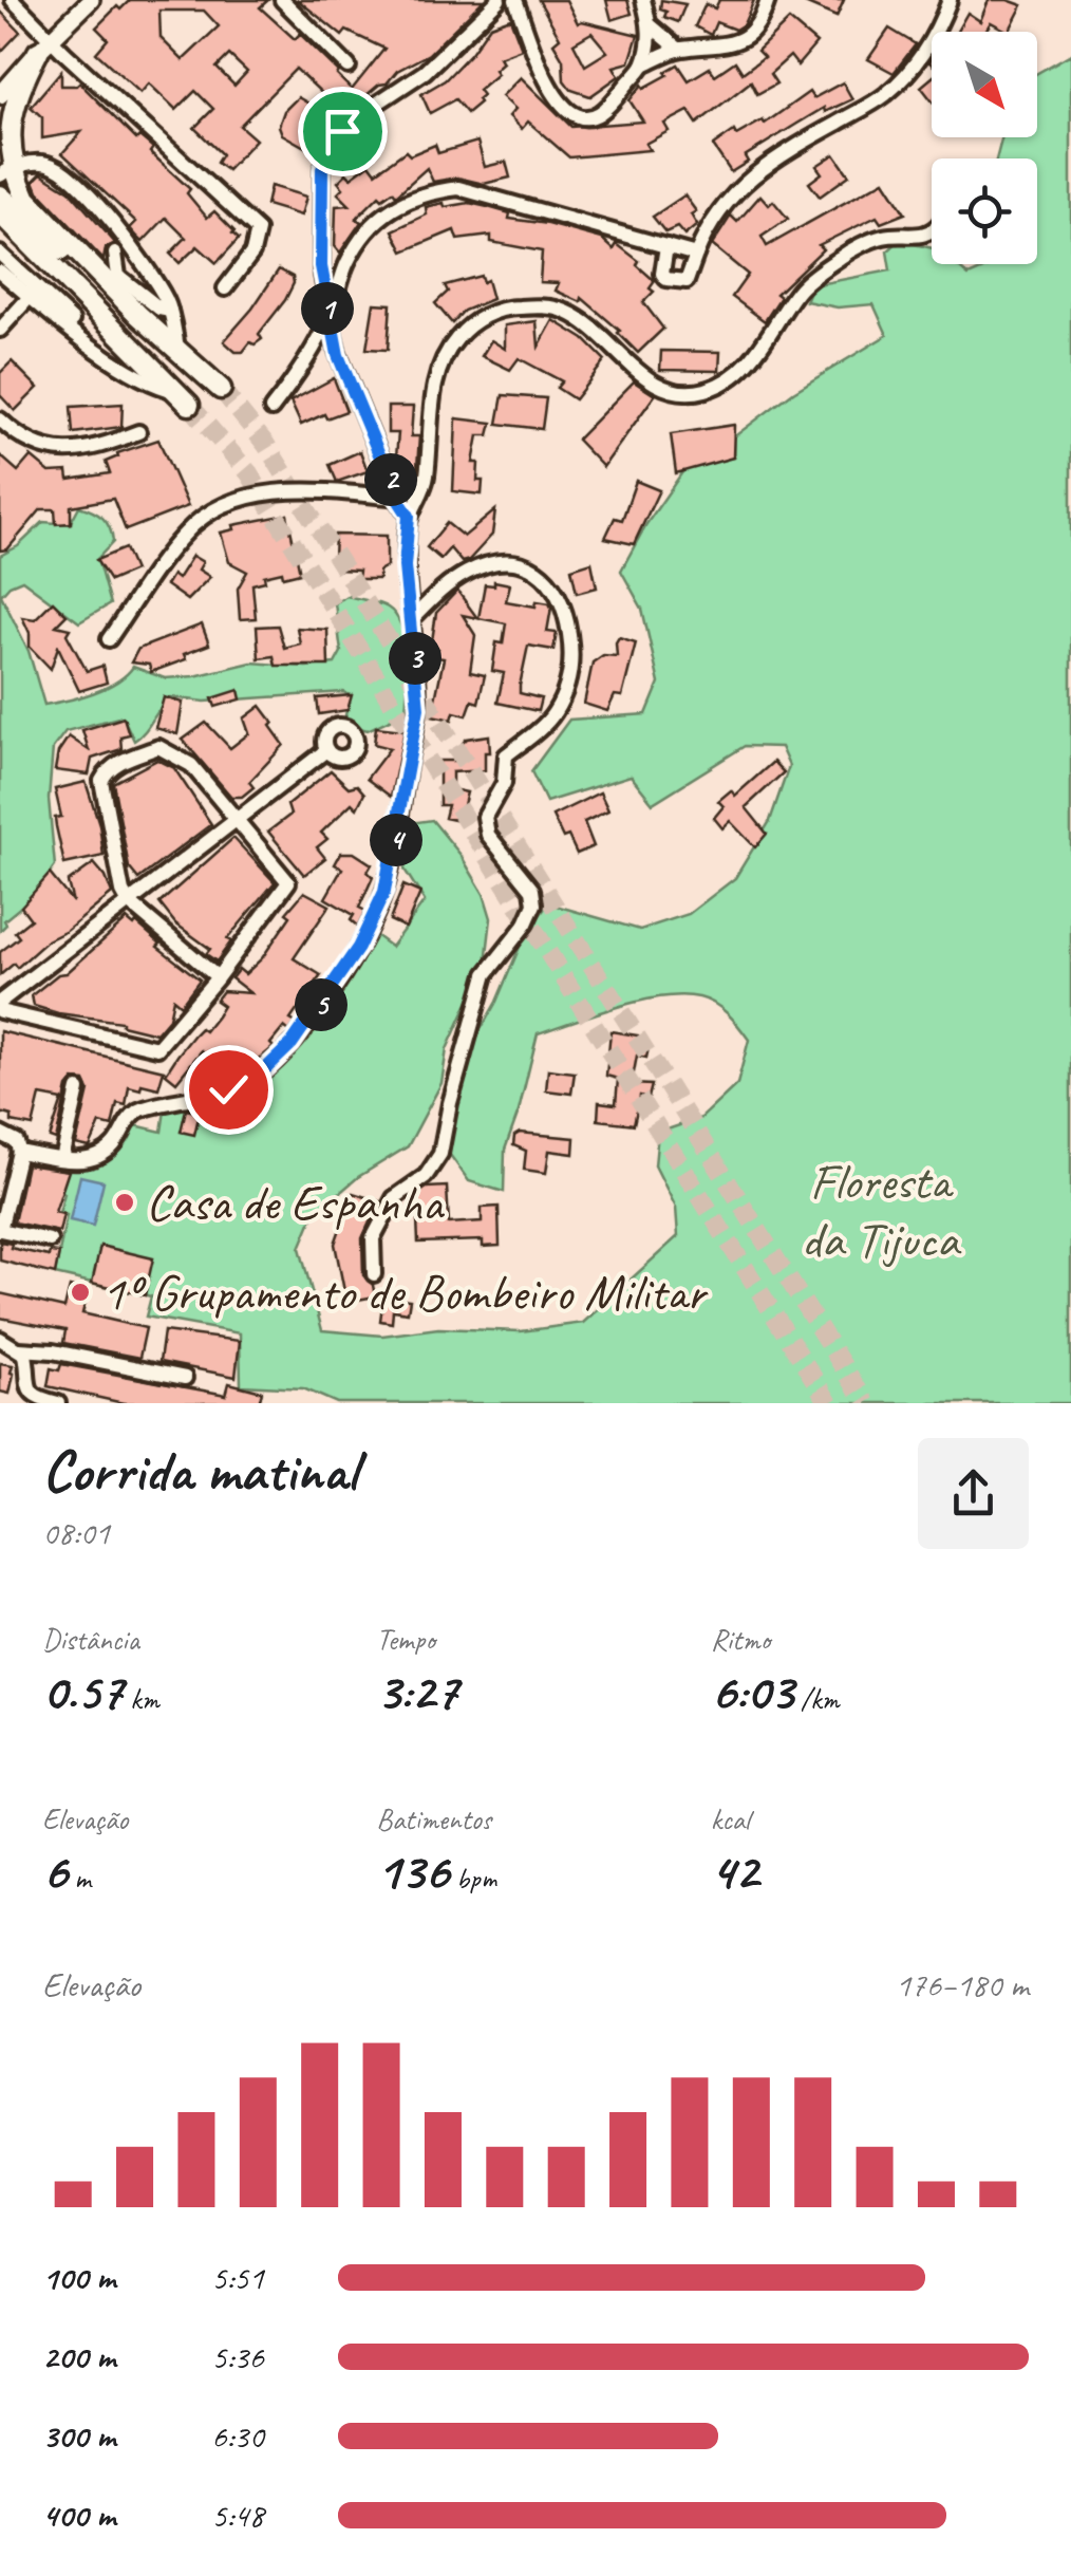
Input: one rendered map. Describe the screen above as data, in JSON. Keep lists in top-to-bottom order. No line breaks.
{"parks":["Floresta da Tijuca"],"places":["Casa de Espanha","1º Grupamento de Bombeiro Militar"],"north":"bottom right","page":{"pins":["1","2","3","4","5"],"heading":["Corrida matinal","08:01"],"stats":[["Distância","0.57 km"],["Tempo","3:27"],["Ritmo","6:03 /km"],["Elevação","6 m"],["Batimentos","136 bpm"],["kcal","42"]],"chart":["Elevação","176–180 m"],"list":[{"name":"100 m","note":"5:51"},{"name":"200 m","note":"5:36"},{"name":"300 m","note":"6:30"},{"name":"400 m","note":"5:48"}]}}
